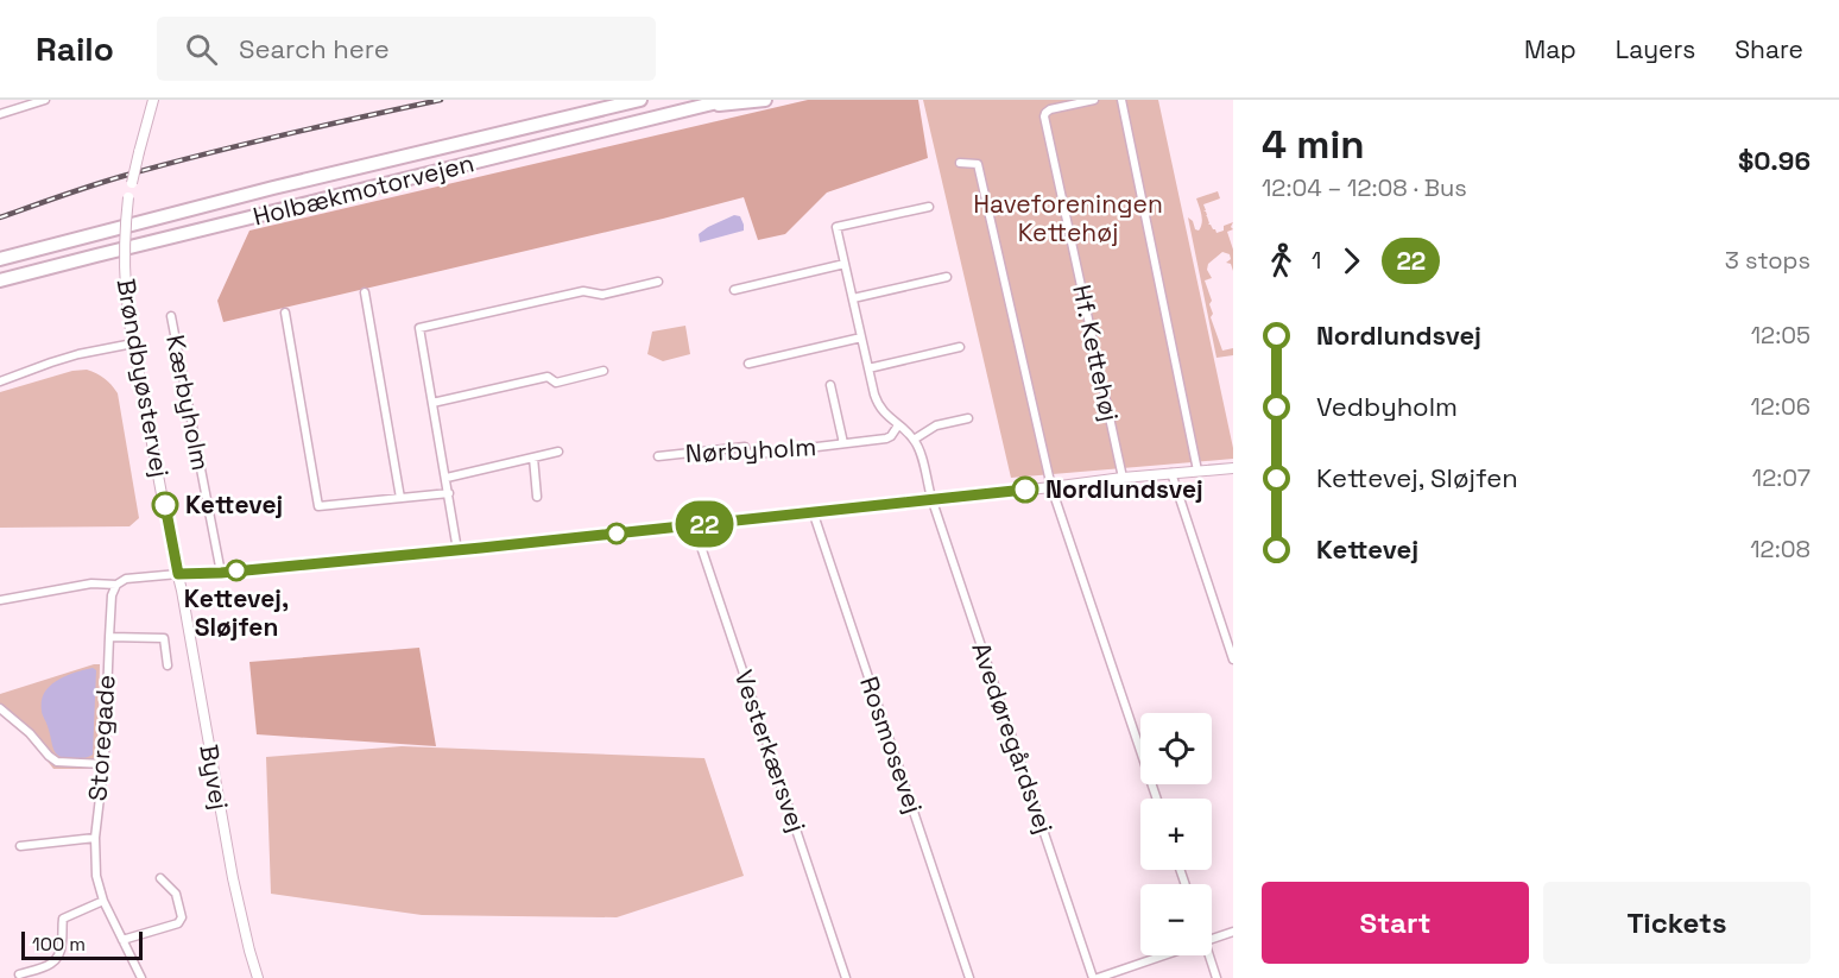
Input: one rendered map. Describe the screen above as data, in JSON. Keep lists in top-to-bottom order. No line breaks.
{"streets":{"highway":["Holbækmotorvejen"],"street":["Hf. Kettehøj","Brøndbyøstervej","Kærbyholm","Nørbyholm","Storegade","Avedøregårdsvej","Rosmosevej","Vesterkærsvej","Byvej"]},"crossings":[["Brøndbyøstervej","Byvej"]],"parks":["Haveforeningen Kettehøj"],"places":["Nordlundsvej","Kettevej","Kettevej, Sløjfen"],"lines":["bus line 22"],"scale_bar":"100 m","page":{"header":"Railo","search":"Search here","nav":["Map","Layers","Share"],"on_map":"22","heading":["4 min","12:04 – 12:08 · Bus","$0.96"],"legs":["1","22","3 stops"],"list":[{"name":"Nordlundsvej","value":"12:05"},{"name":"Vedbyholm","value":"12:06"},{"name":"Kettevej, Sløjfen","value":"12:07"},{"name":"Kettevej","value":"12:08"}],"map_buttons":["+","−"],"buttons":["Start","Tickets"],"scale":"100 m"}}
